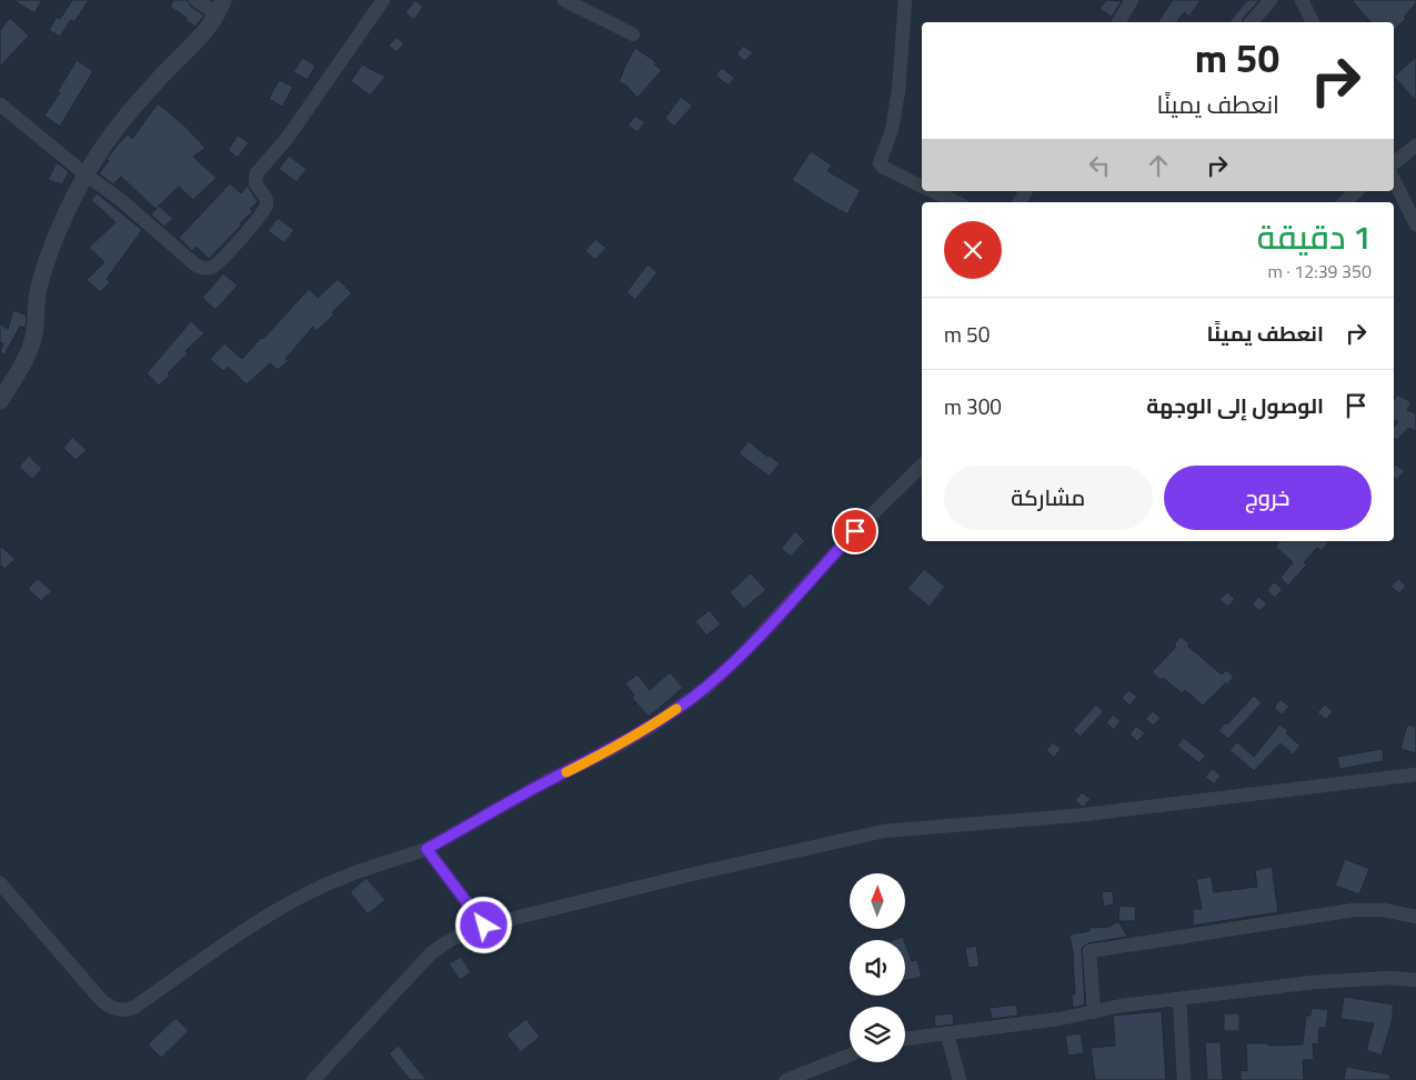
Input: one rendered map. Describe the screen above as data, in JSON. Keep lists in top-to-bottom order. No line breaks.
{"north":"top","page":{"turn":["50 m","انعطف يمينًا"],"heading":["1 دقيقة","350 m · 12:39"],"list":[{"name":"انعطف يمينًا","value":"50 m"},{"name":"الوصول إلى الوجهة","value":"300 m"}],"buttons":["خروج","مشاركة"]}}
